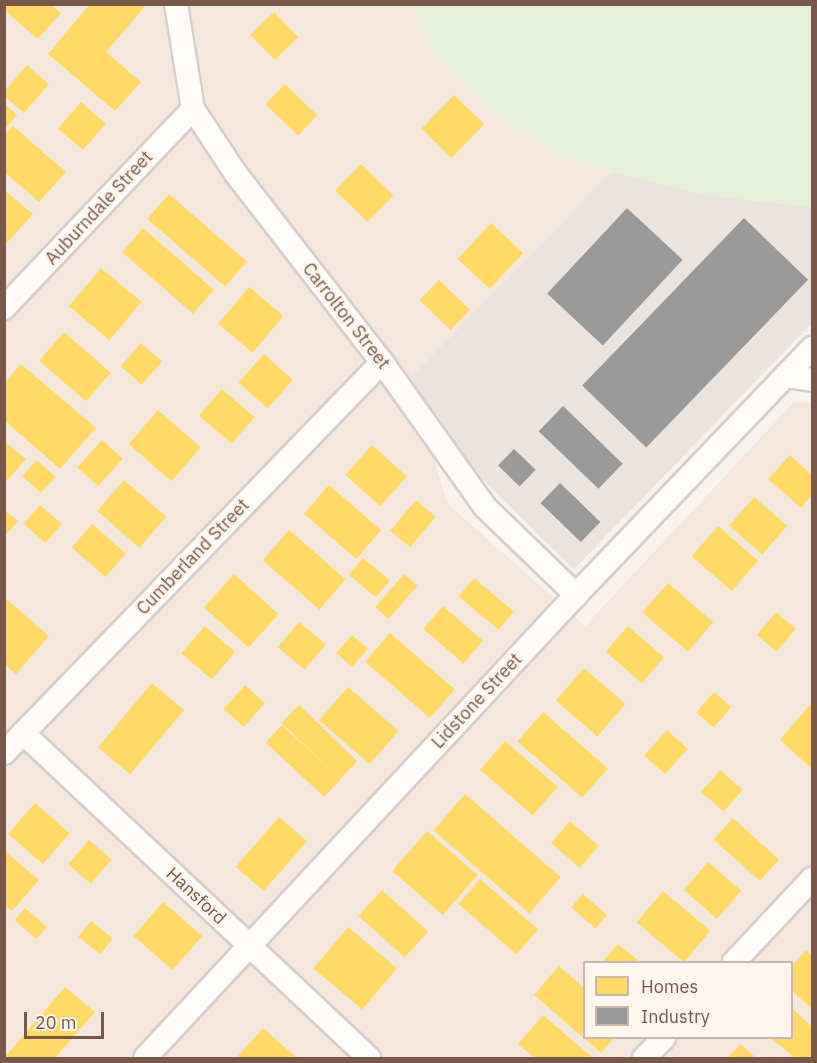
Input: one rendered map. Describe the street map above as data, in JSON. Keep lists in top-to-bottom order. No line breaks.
{"streets":{"street":["Auburndale Street","Carrolton Street","Cumberland Street","Lidstone Street","Hansford"]},"crossings":[["Auburndale Street","Carrolton Street"],["Carrolton Street","Cumberland Street"],["Carrolton Street","Lidstone Street"],["Cumberland Street","Hansford"],["Lidstone Street","Hansford"]],"legend":["Homes","Industry"],"scale_bar":"20 m"}
